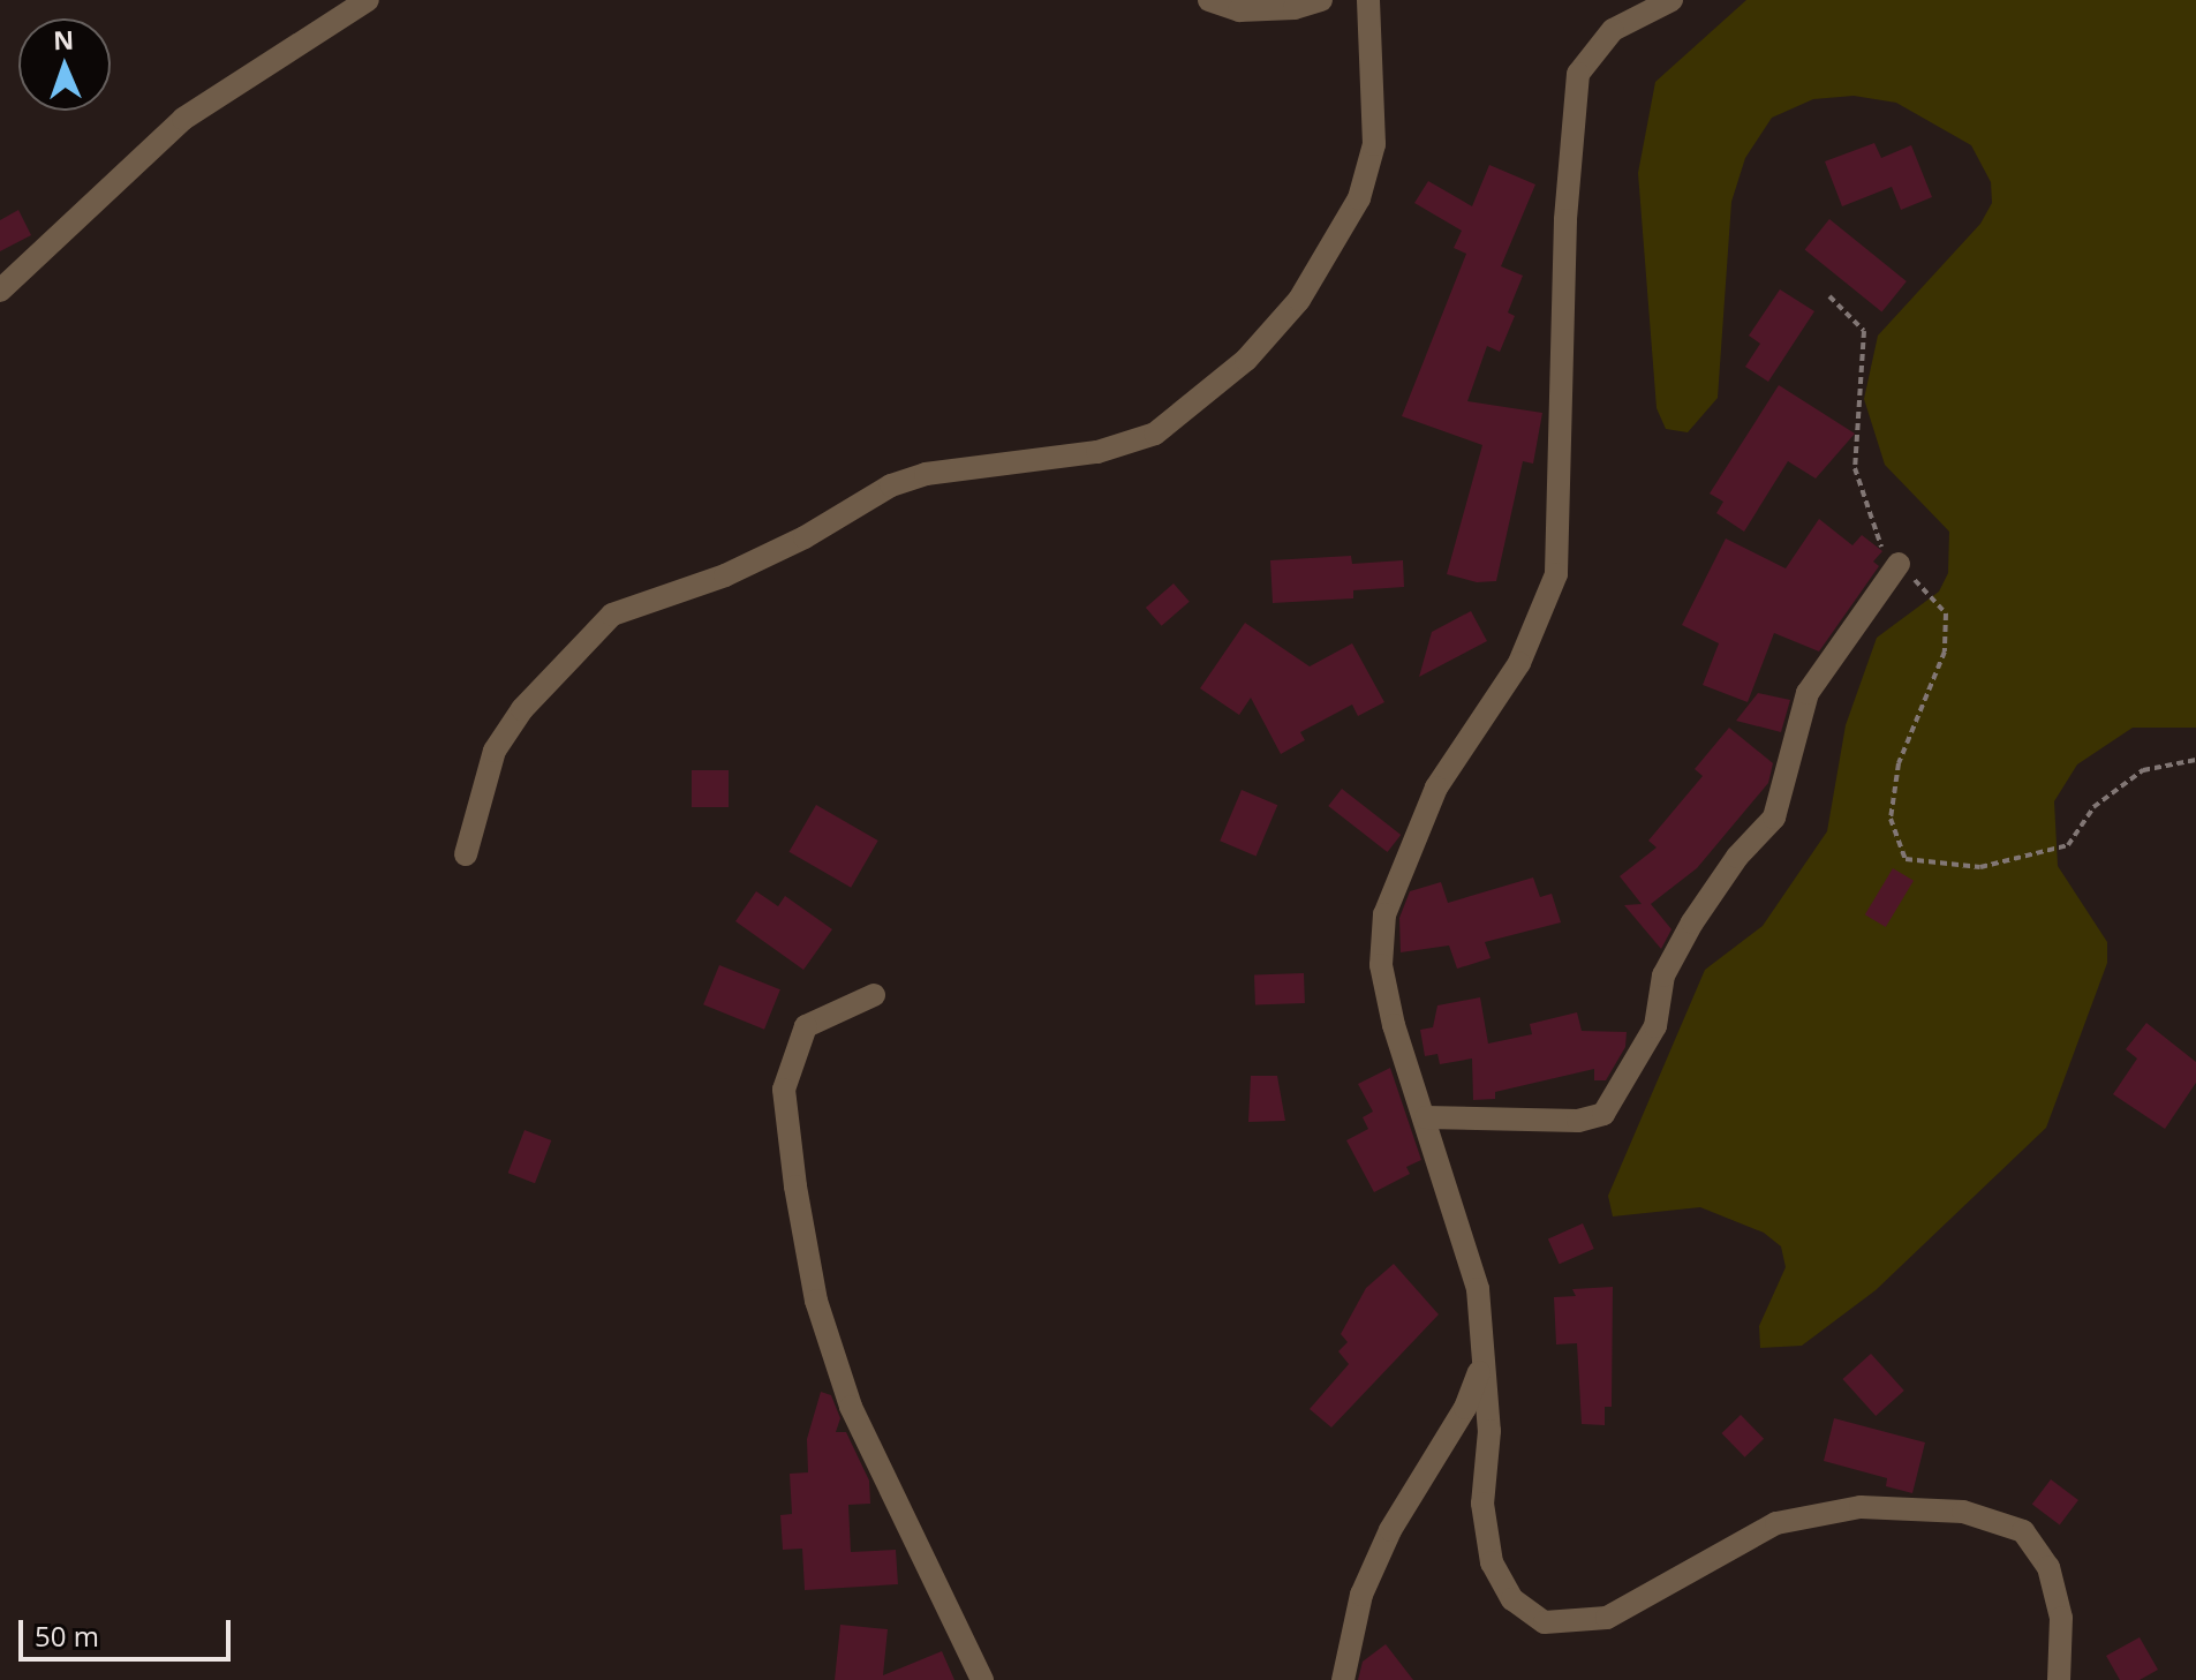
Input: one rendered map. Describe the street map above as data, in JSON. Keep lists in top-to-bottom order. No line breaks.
{"scale_bar":"50 m","north":"top"}
